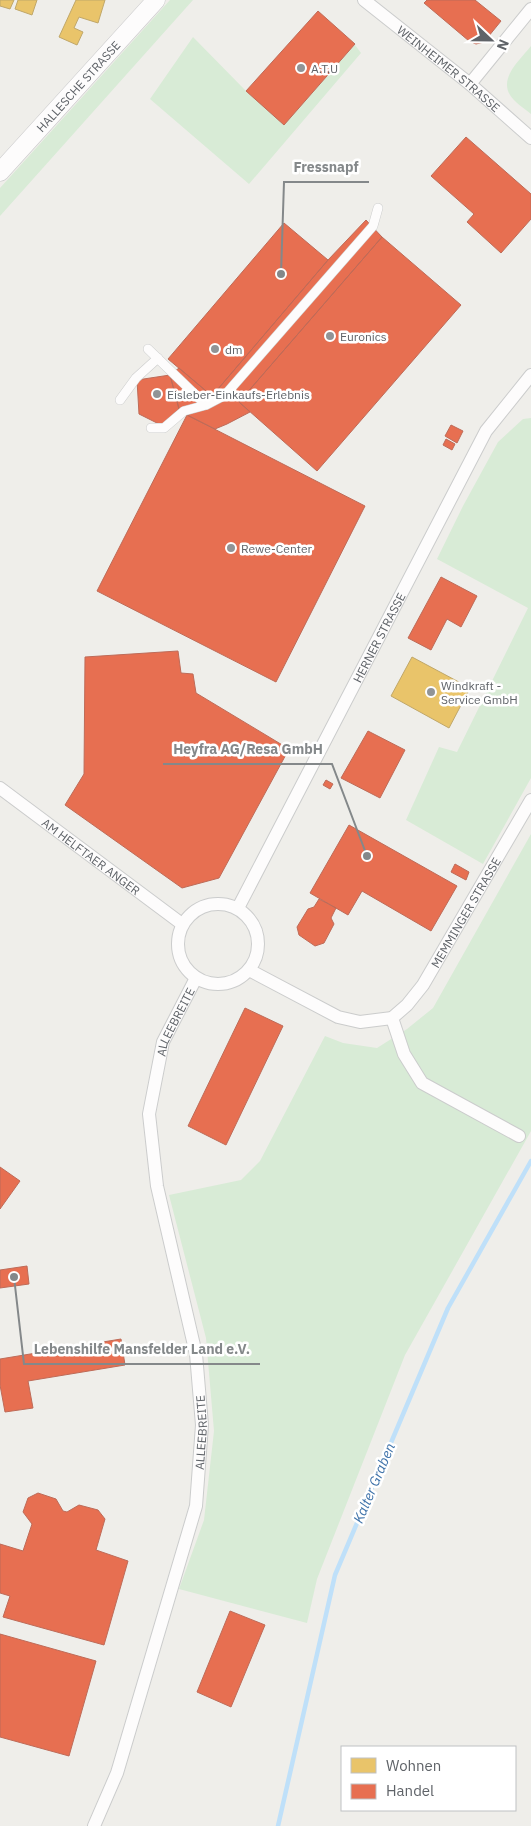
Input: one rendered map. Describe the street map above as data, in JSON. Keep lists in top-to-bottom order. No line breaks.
{"streets":{"main road":["HALLESCHE STRASSE"],"street":["WEINHEIMER STRASSE","HERNER STRASSE","AM HELFTAER ANGER","MEMMINGER STRASSE","ALLEEBREITE"]},"crossings":[["HERNER STRASSE","AM HELFTAER ANGER"],["HERNER STRASSE","ALLEEBREITE"],["AM HELFTAER ANGER","ALLEEBREITE"]],"water":["Kalter Graben"],"places":["A.T.U","Fressnapf","Euronics","dm","Eisleber-Einkaufs-Erlebnis","Rewe-Center","Windkraft - Service GmbH","Heyfra AG/Resa GmbH","Lebenshilfe Mansfelder Land e.V."],"legend":["Wohnen","Handel"],"north":"right"}
